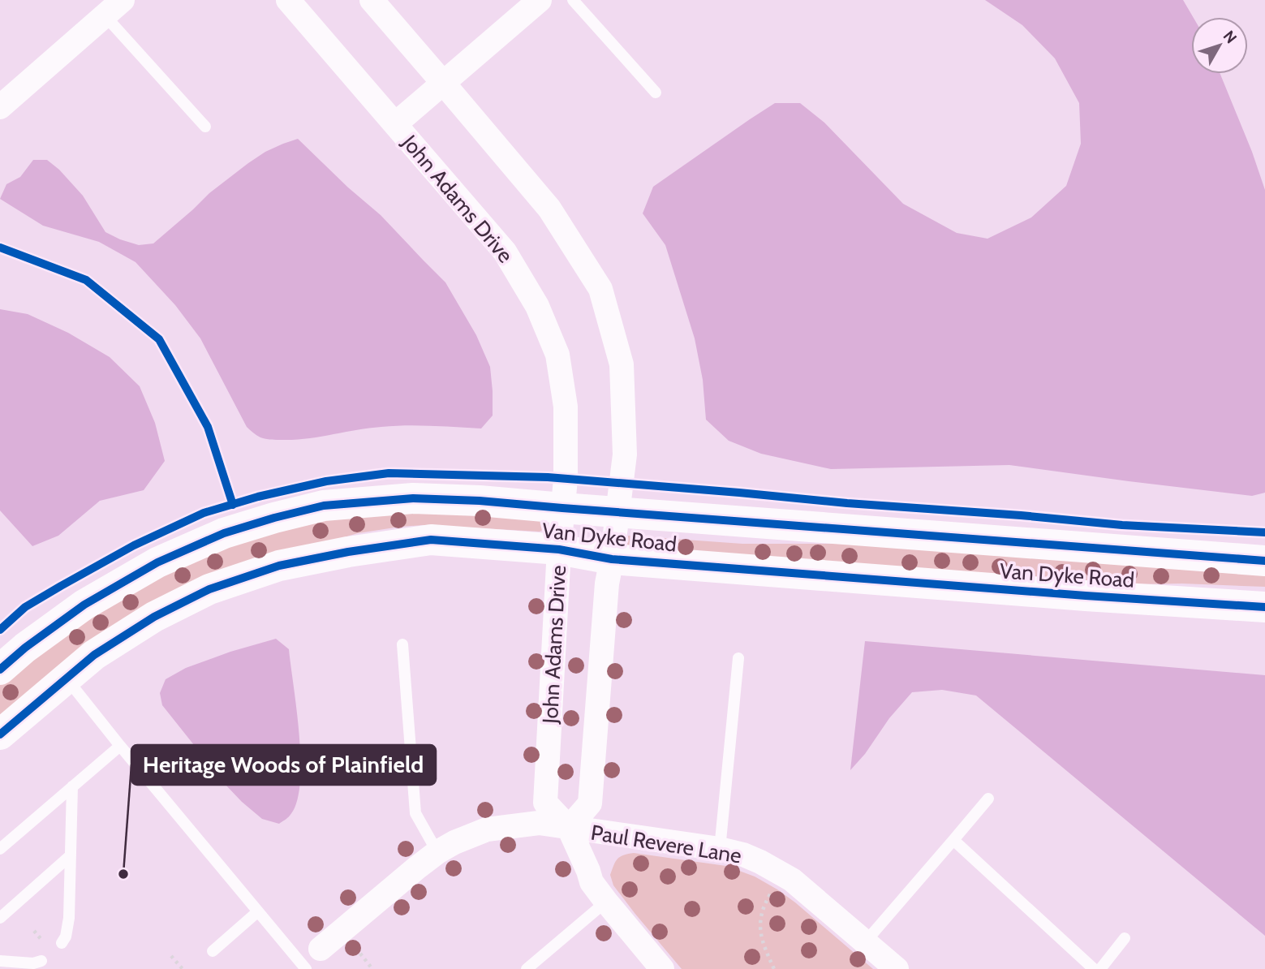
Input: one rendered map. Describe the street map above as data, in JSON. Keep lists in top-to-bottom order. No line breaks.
{"streets":{"street":["John Adams Drive","Van Dyke Road","Paul Revere Lane"]},"crossings":[["John Adams Drive","Van Dyke Road"],["John Adams Drive","Paul Revere Lane"]],"places":["Heritage Woods of Plainfield"],"north":"top right"}
